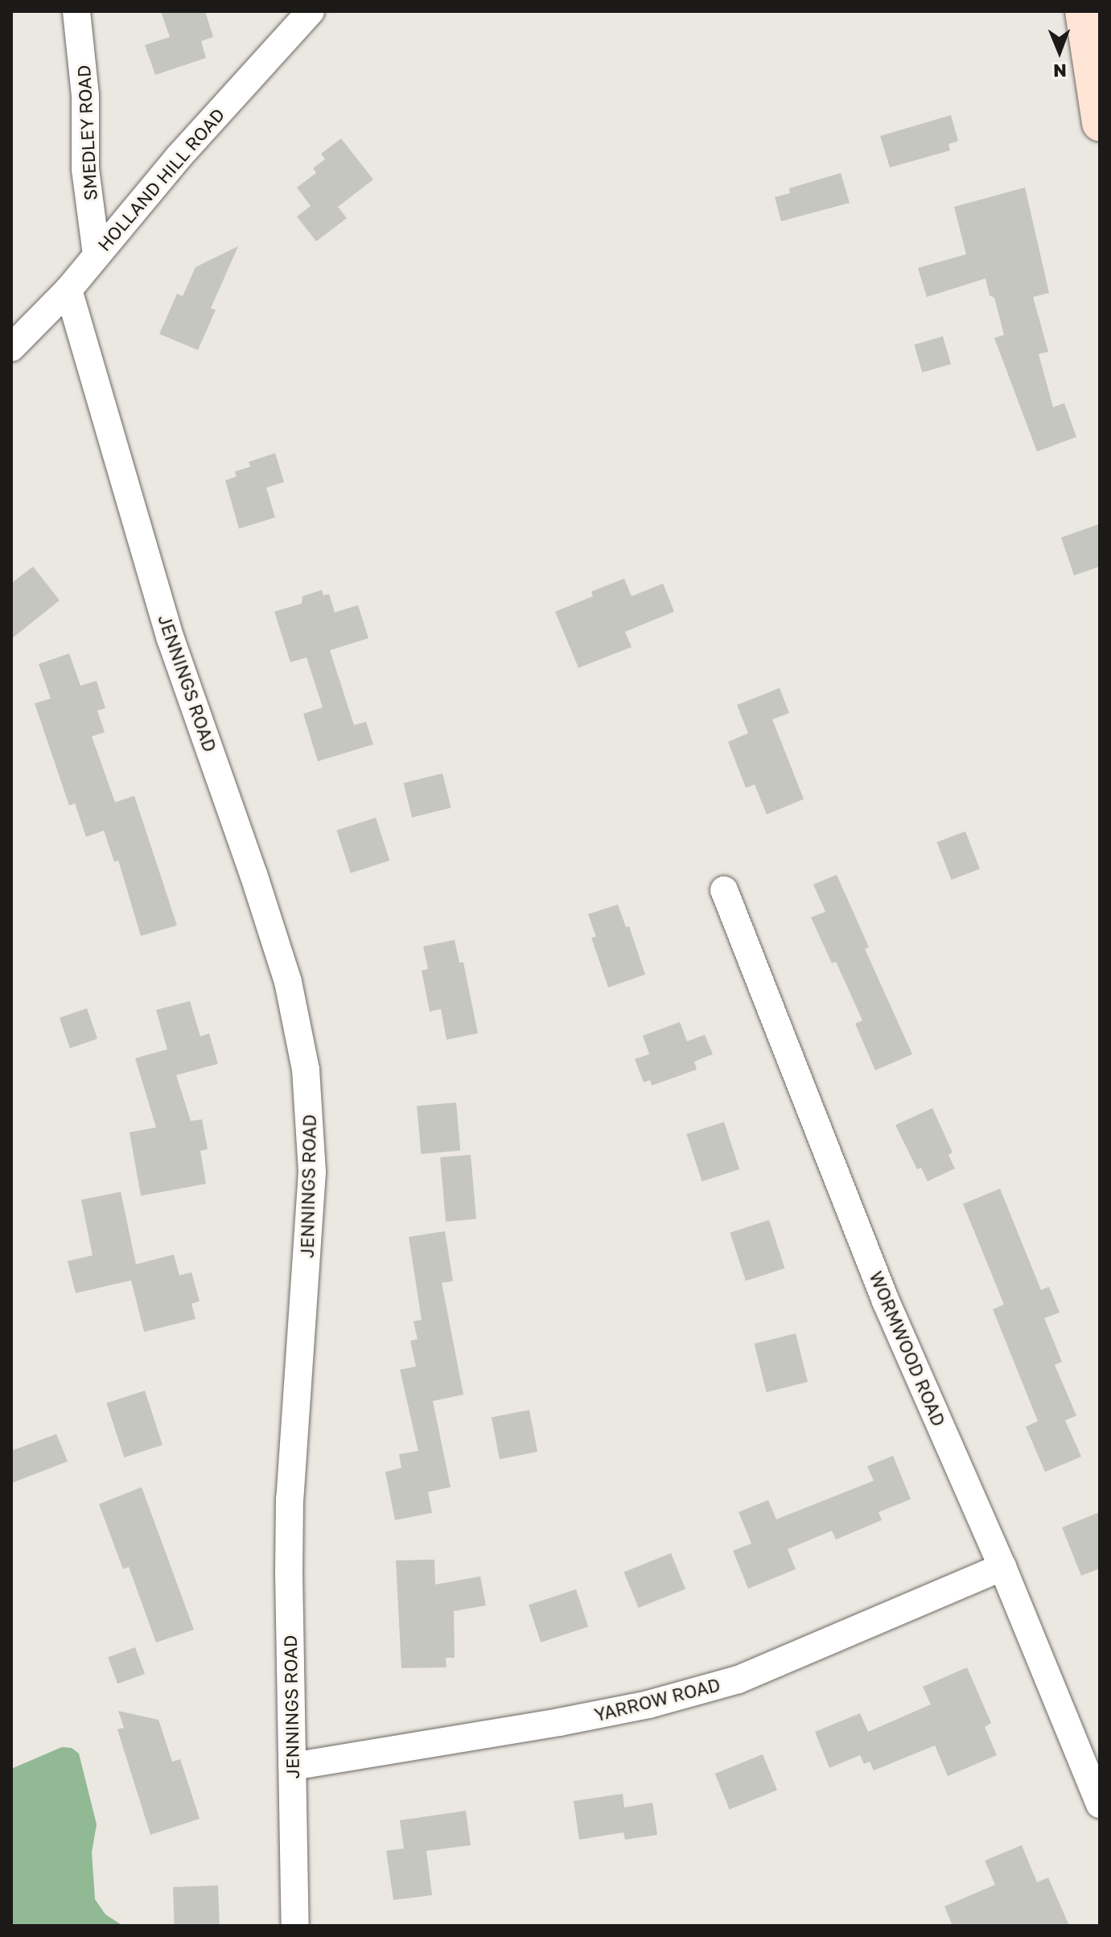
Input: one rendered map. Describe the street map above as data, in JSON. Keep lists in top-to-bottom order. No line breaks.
{"streets":{"street":["SMEDLEY ROAD","HOLLAND HILL ROAD","JENNINGS ROAD","WORMWOOD ROAD","YARROW ROAD"]},"crossings":[["SMEDLEY ROAD","HOLLAND HILL ROAD"],["HOLLAND HILL ROAD","JENNINGS ROAD"],["JENNINGS ROAD","YARROW ROAD"],["WORMWOOD ROAD","YARROW ROAD"]],"north":"bottom"}
